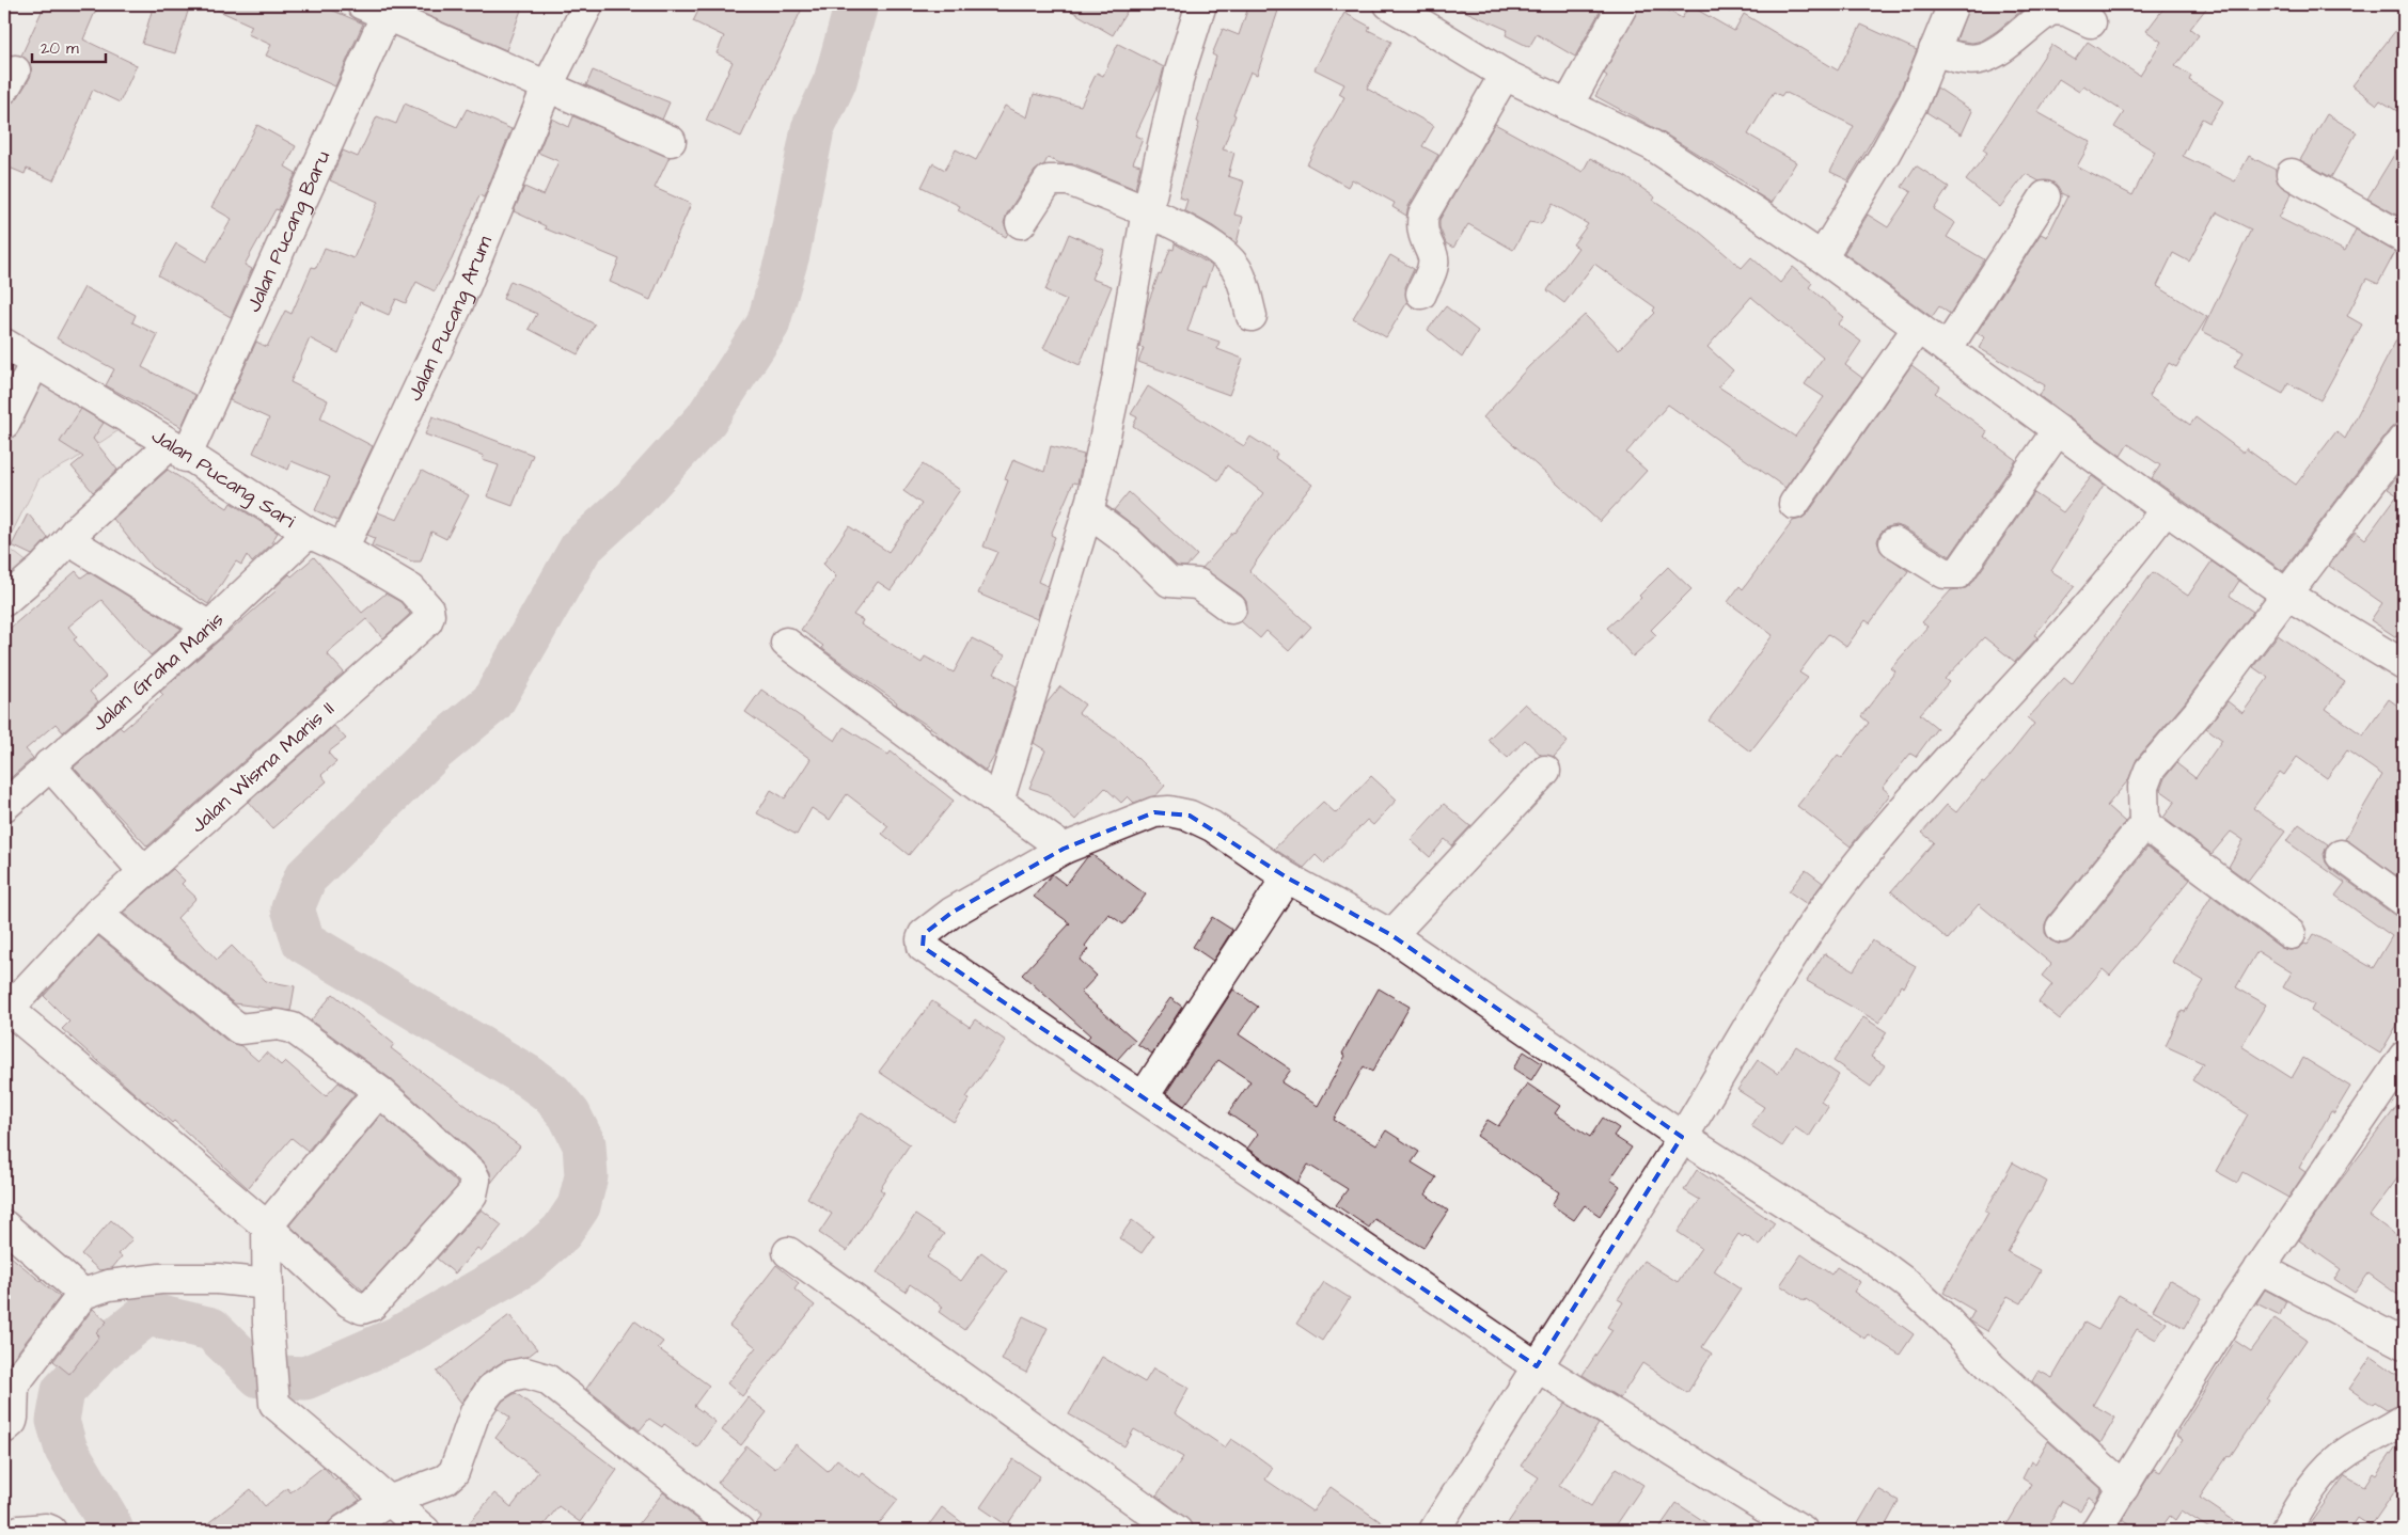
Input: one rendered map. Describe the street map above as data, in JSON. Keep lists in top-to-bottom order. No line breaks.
{"streets":{"street":["Jalan Pucang Baru","Jalan Pucang Arum","Jalan Pucang Sari","Jalan Graha Manis","Jalan Wisma Manis II"]},"crossings":[["Jalan Pucang Baru","Jalan Pucang Sari"],["Jalan Pucang Arum","Jalan Pucang Sari"],["Jalan Pucang Sari","Jalan Graha Manis"],["Jalan Pucang Sari","Jalan Wisma Manis II"]],"scale_bar":"20 m"}
